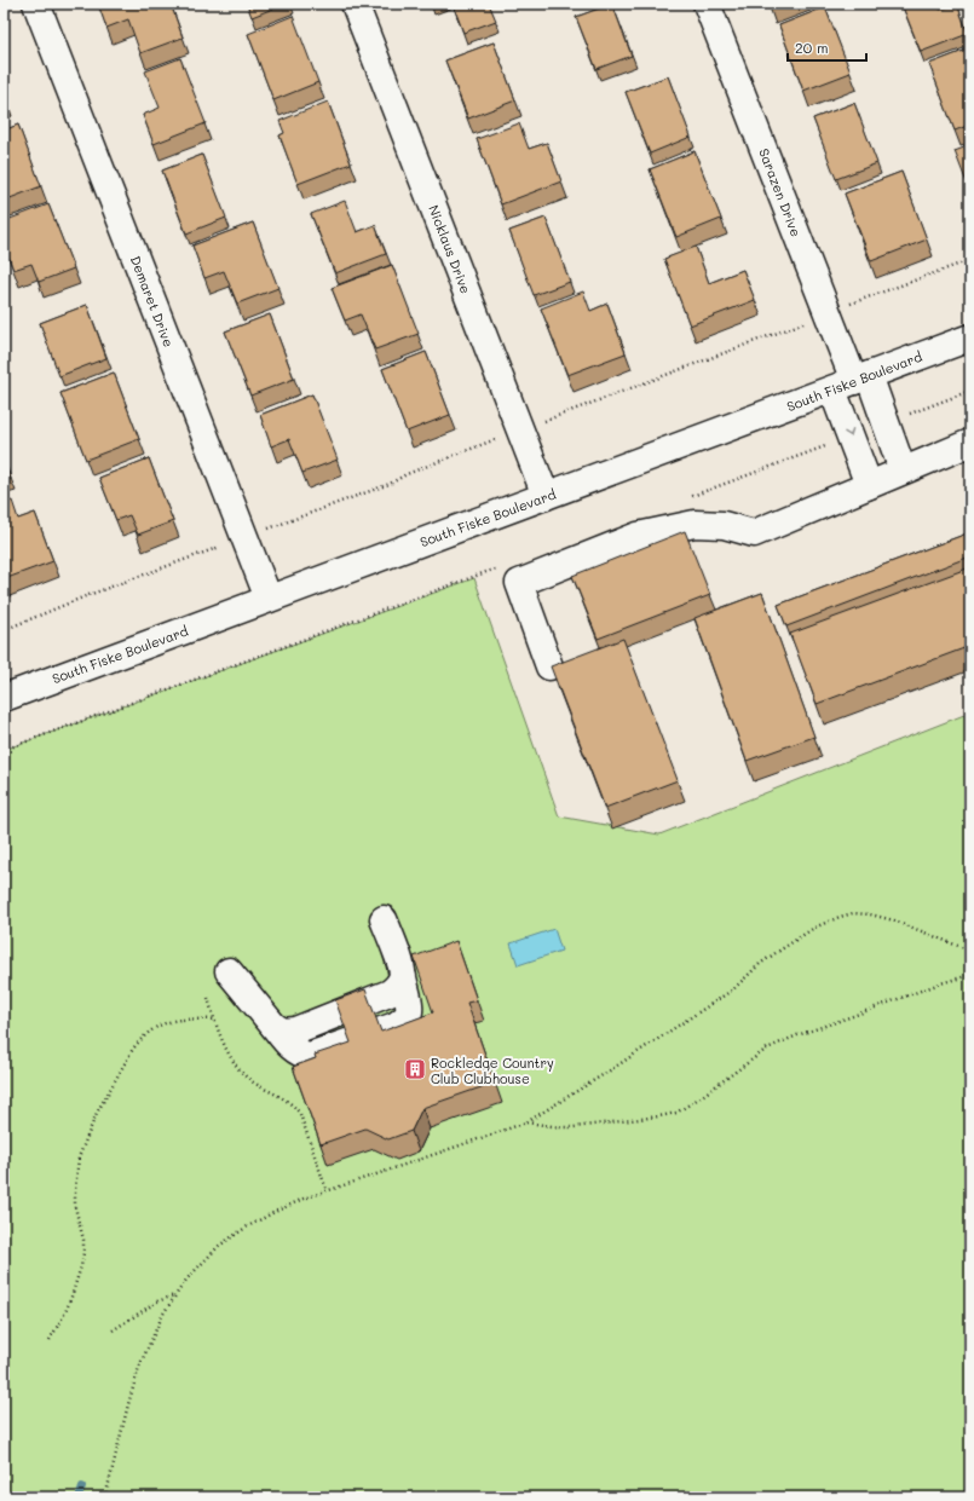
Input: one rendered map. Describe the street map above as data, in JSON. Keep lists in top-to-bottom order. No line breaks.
{"streets":{"street":["Sarazen Drive","Nicklaus Drive","Demaret Drive","South Fiske Boulevard"]},"crossings":[["Sarazen Drive","South Fiske Boulevard"],["Nicklaus Drive","South Fiske Boulevard"],["Demaret Drive","South Fiske Boulevard"]],"places":{"building":["Rockledge Country Club Clubhouse"]},"scale_bar":"20 m"}
